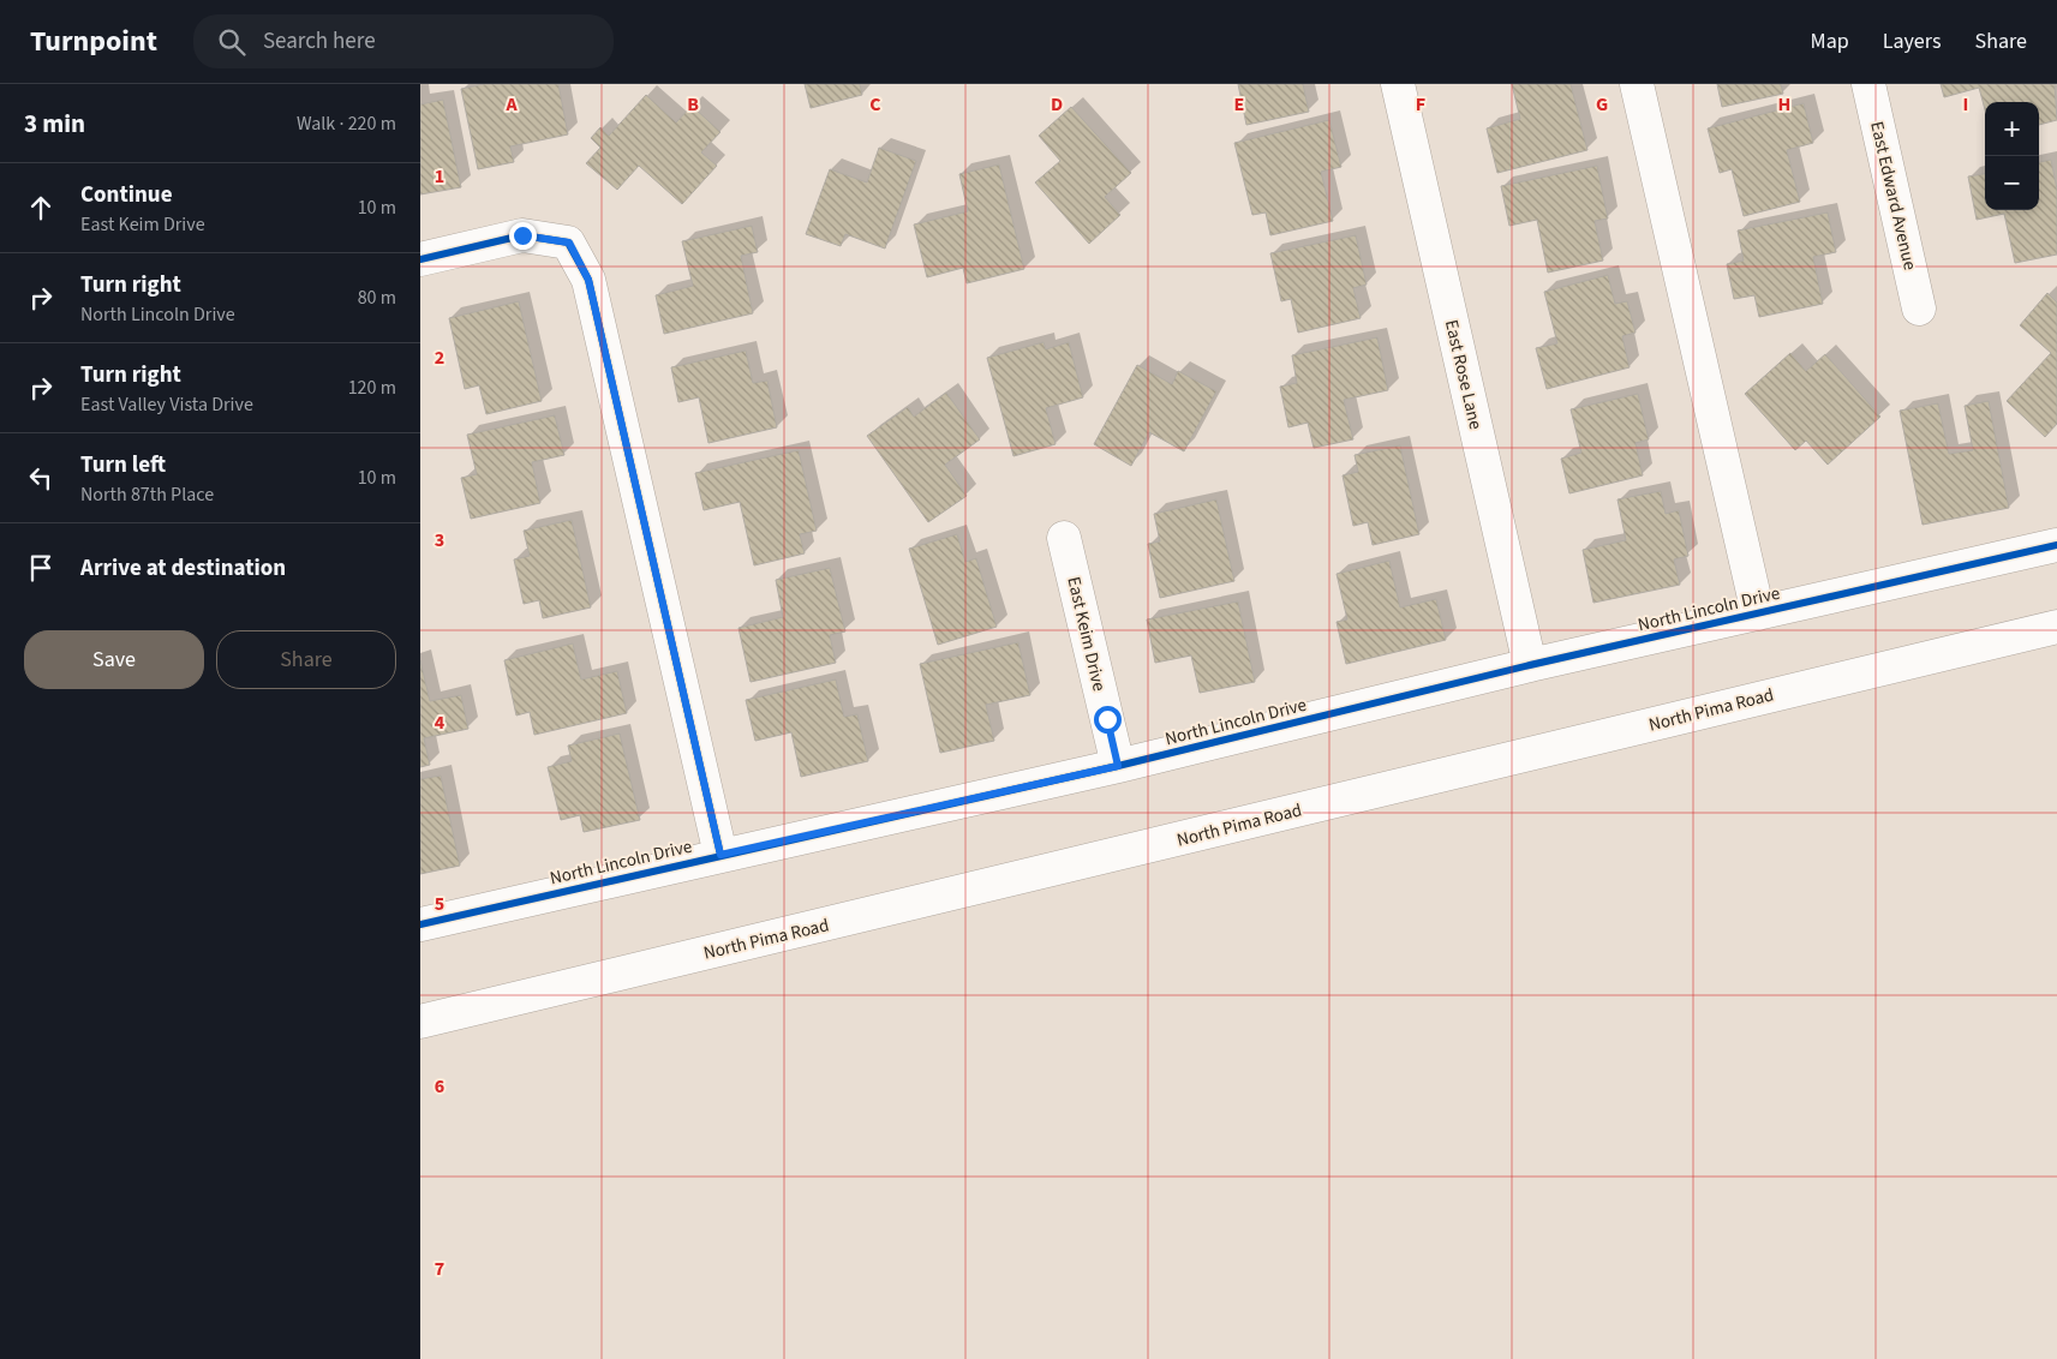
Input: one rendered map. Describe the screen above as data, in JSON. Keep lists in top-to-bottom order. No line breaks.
{"streets":{"street":["East Edward Avenue","East Rose Lane","North Lincoln Drive","East Keim Drive","North Pima Road"]},"crossings":[["East Rose Lane","North Lincoln Drive"],["North Lincoln Drive","East Keim Drive"]],"page":{"header":"Turnpoint","search":"Search here","nav":["Map","Layers","Share"],"heading":["3 min","Walk · 220 m"],"map_buttons":["+","−"],"list":[["Continue","East Keim Drive","10 m"],["Turn right","North Lincoln Drive","80 m"],["Turn right","East Valley Vista Drive","120 m"],["Turn left","North 87th Place","10 m"],"Arrive at destination"],"buttons":["Save","Share"]},"grid":{"columns":["A","B","C","D","E","F","G","H","I"],"rows":["1","2","3","4","5","6","7"]}}
